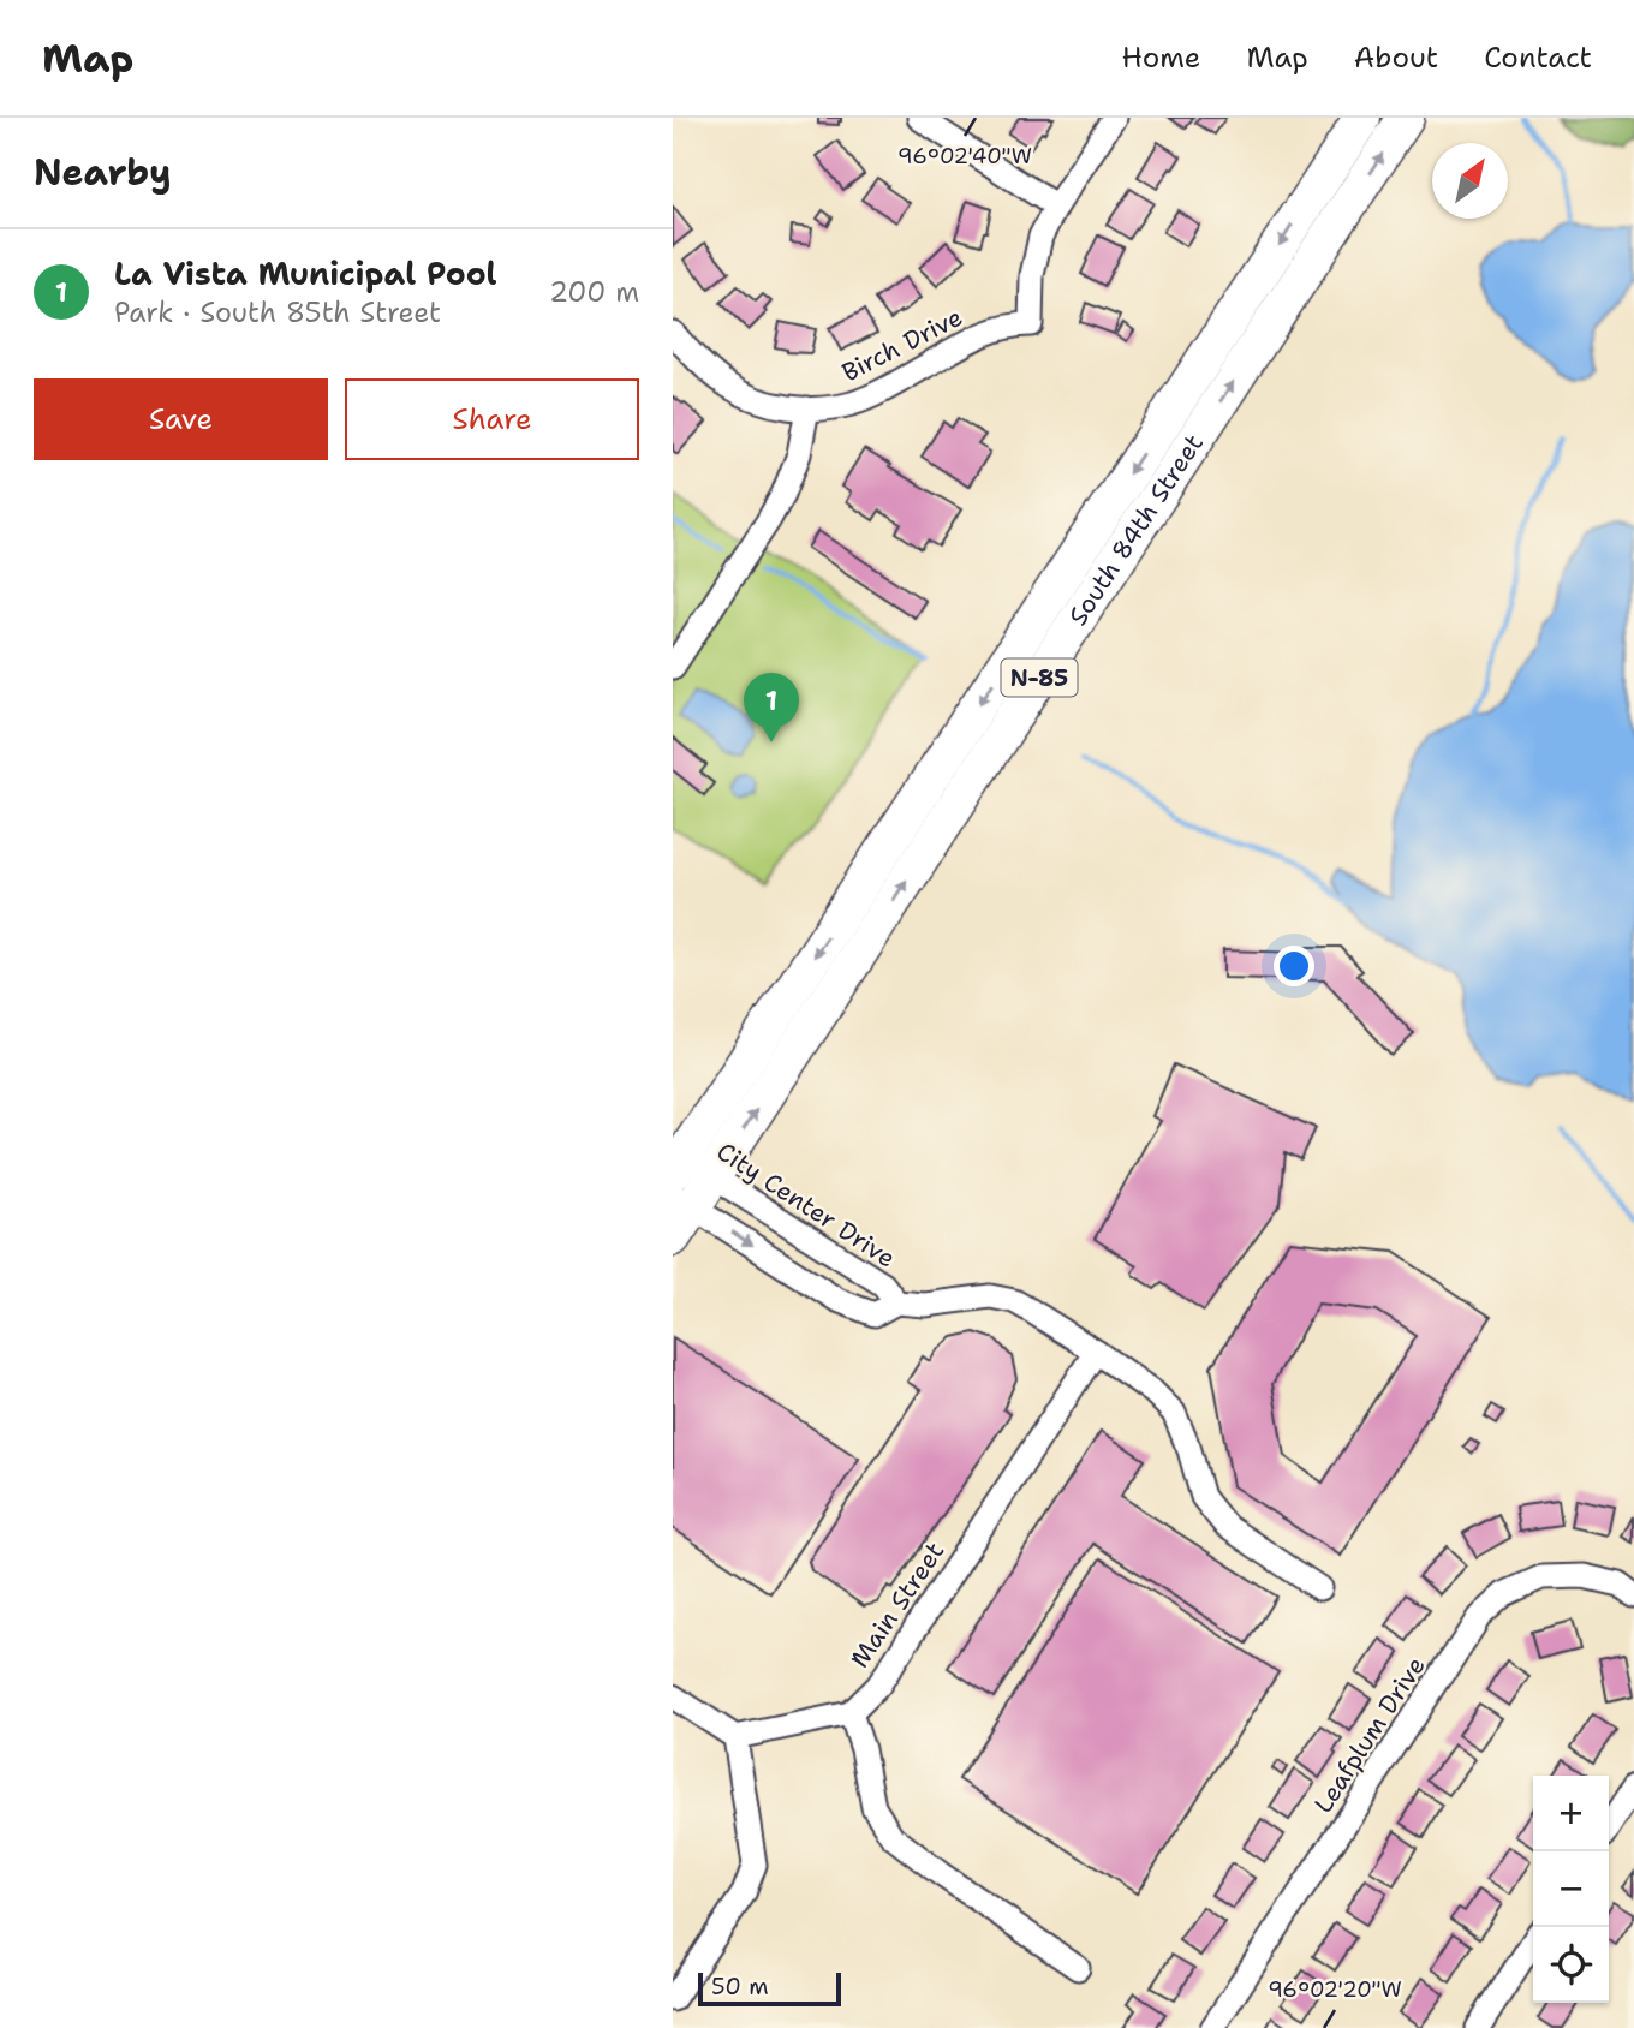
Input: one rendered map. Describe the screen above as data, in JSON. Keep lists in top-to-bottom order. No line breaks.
{"streets":{"main road":["South 84th Street","N-85"],"street":["Birch Drive","City Center Drive","Main Street","Leafplum Drive"]},"crossings":[["South 84th Street","City Center Drive"],["City Center Drive","Main Street"]],"scale_bar":"50 m","north":"top right","page":{"header":"Map","nav":["Home","Map","About","Contact"],"heading":"Nearby","list":[{"mark":"1","name":"La Vista Municipal Pool","note":"Park · South 85th Street","value":"200 m"}],"buttons":["Save","Share"],"pins":"1","map_buttons":["+","−"],"scale":"50 m"},"coordinates":["96°02'40\"W","96°02'20\"W"]}
